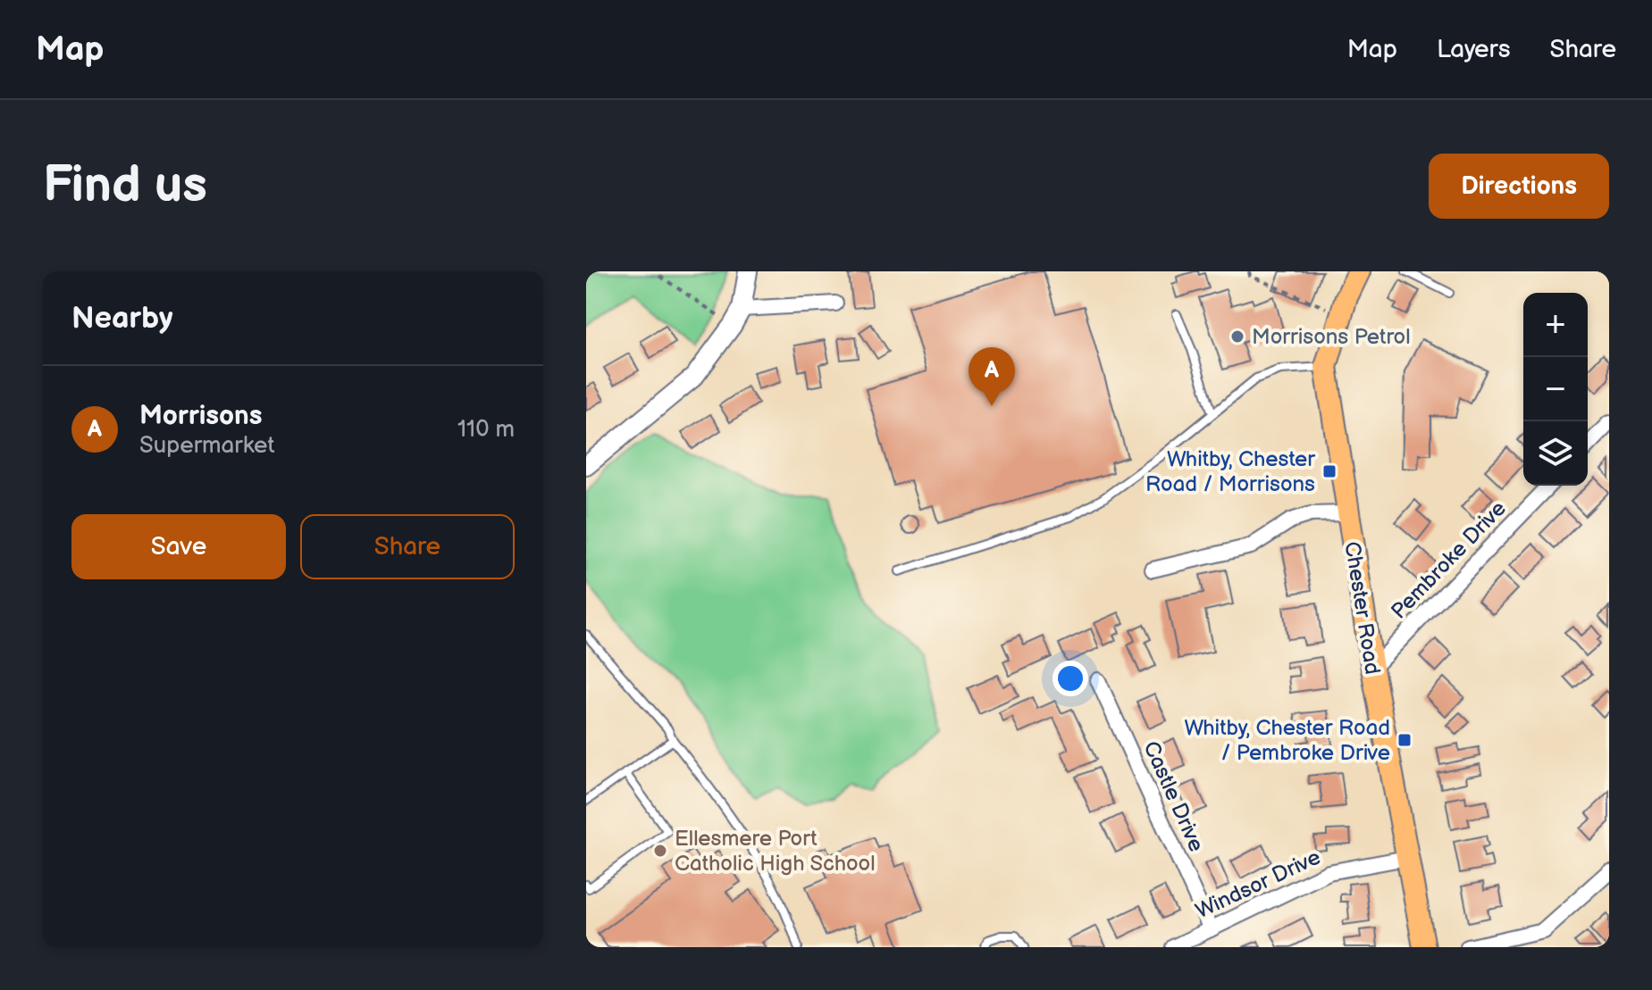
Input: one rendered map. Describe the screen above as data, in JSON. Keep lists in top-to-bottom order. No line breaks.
{"streets":{"main road":["Chester Road"],"street":["Pembroke Drive","Castle Drive","Windsor Drive"]},"crossings":[["Pembroke Drive","Chester Road"],["Chester Road","Windsor Drive"],["Castle Drive","Windsor Drive"]],"places":{"other":["Morrisons Petrol","Ellesmere Port Catholic High School"],"transit":["Whitby, Chester Road / Morrisons","Whitby, Chester Road / Pembroke Drive"]},"page":{"header":"Map","nav":["Map","Layers","Share"],"buttons":["Directions",["Save","Share"]],"title":"Find us","heading":"Nearby","map_buttons":["+","−"],"pins":"A","list":[{"mark":"A","name":"Morrisons","note":"Supermarket","value":"110 m"}]}}
